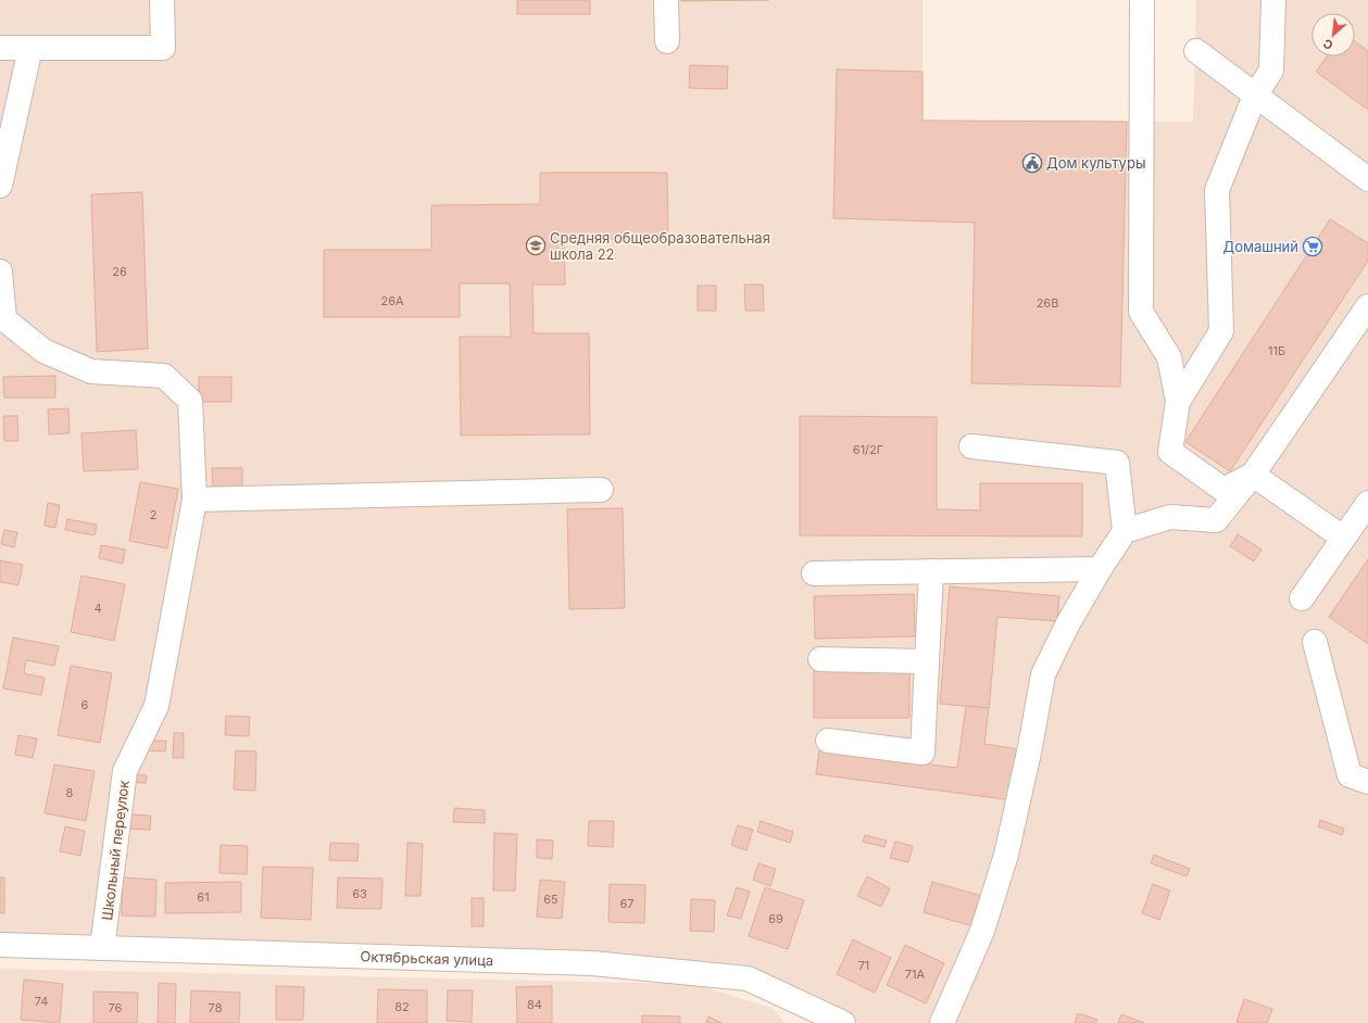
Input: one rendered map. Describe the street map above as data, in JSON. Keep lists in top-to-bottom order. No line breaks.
{"streets":{"street":["Школьный переулок","Октябрьская улица"]},"crossings":[["Школьный переулок","Октябрьская улица"]],"places":{"public building":["Дом культуры"],"school or university":["Средняя общеобразовательная школа 22"],"supermarket":["Домашний"]},"house_numbers":["26","26А","26В","11Б","61/2Г","2","4","6","8","63","61","65","67","69","71","71А","74","84","82","76","78"],"north":"bottom left"}
